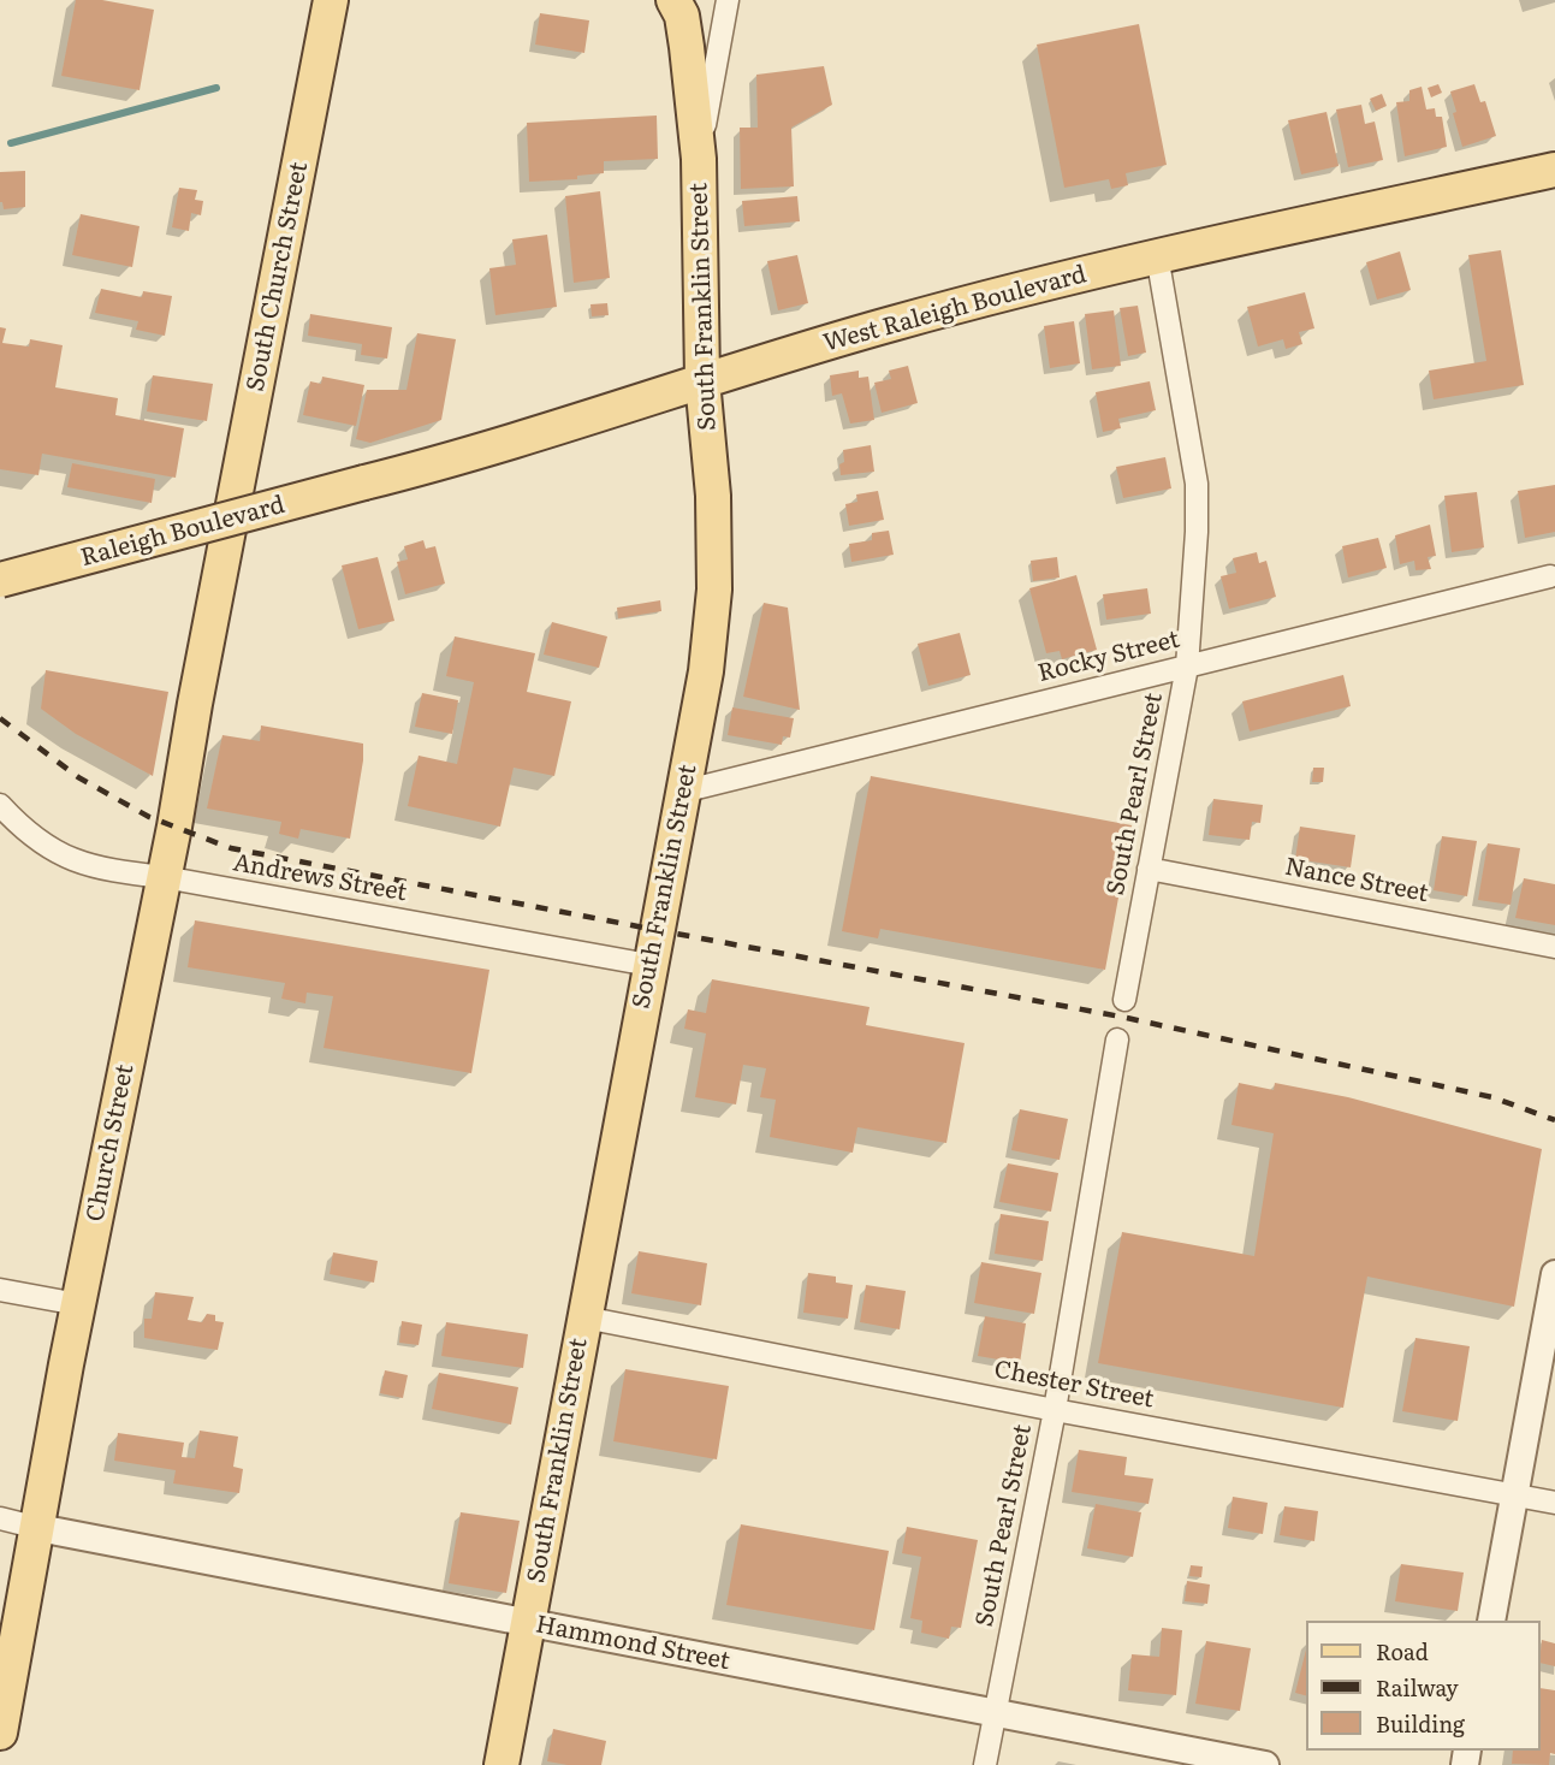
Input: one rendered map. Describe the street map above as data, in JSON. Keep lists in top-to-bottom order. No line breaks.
{"streets":{"main road":["South Church Street","South Franklin Street","West Raleigh Boulevard","Raleigh Boulevard","Church Street"],"street":["Rocky Street","South Pearl Street","Andrews Street","Nance Street","Chester Street","Hammond Street"]},"crossings":[["South Church Street","Church Street"],["South Franklin Street","West Raleigh Boulevard"],["South Franklin Street","Rocky Street"],["South Franklin Street","Andrews Street"],["South Franklin Street","Chester Street"],["South Franklin Street","Hammond Street"],["West Raleigh Boulevard","Raleigh Boulevard"],["West Raleigh Boulevard","South Pearl Street"],["Rocky Street","South Pearl Street"],["South Pearl Street","Nance Street"],["South Pearl Street","Chester Street"],["South Pearl Street","Hammond Street"],["Andrews Street","Church Street"],["Church Street","Hammond Street"]],"legend":["Road","Railway","Building"]}
